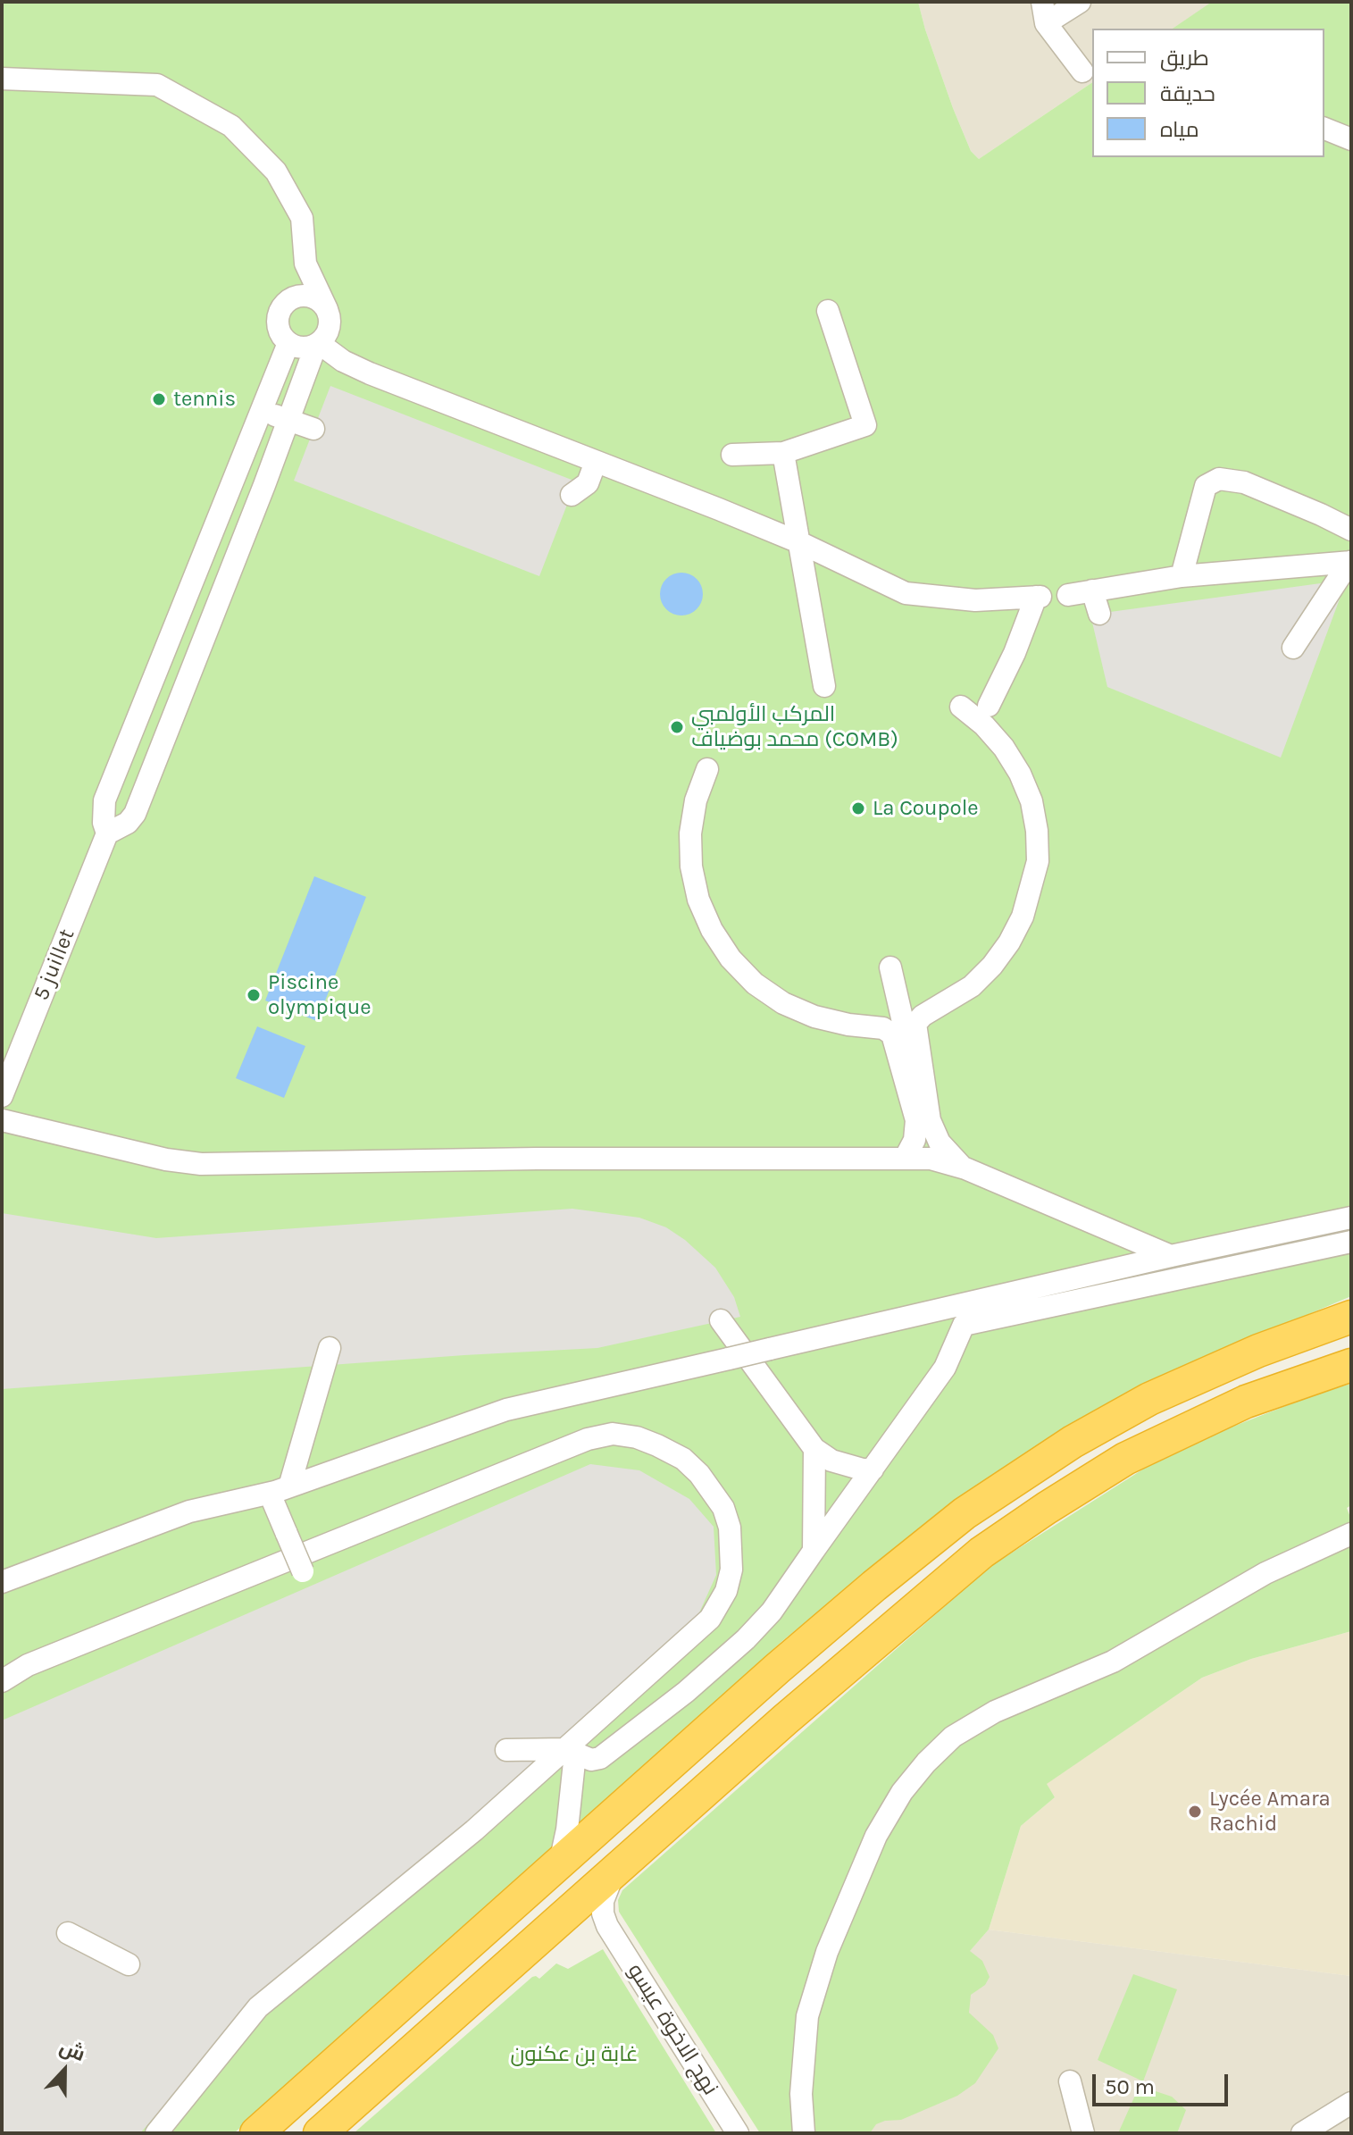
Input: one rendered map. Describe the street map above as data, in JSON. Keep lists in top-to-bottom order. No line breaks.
{"streets":{"street":["5 juillet","نهج الاخوة عيسو"]},"parks":["غابة بن عكنون"],"places":["tennis","المركب الأولمبي محمد بوضياف (COMB)","La Coupole","Piscine olympique","Lycée Amara Rachid"],"legend":["طريق","حديقة","مياه"],"scale_bar":"50 m","north":"top"}
